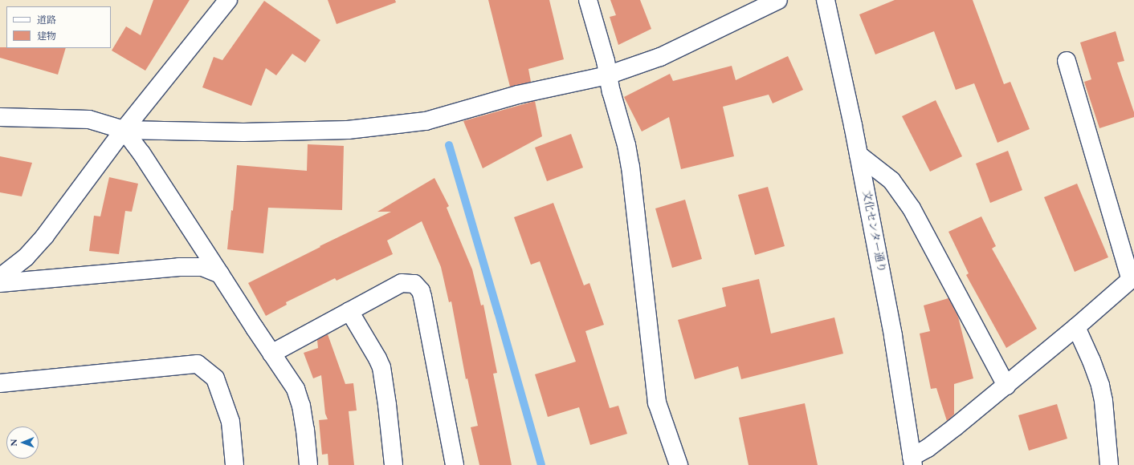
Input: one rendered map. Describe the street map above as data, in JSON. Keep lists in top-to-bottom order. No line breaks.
{"streets":{"street":["文化センター通り"]},"legend":["道路","建物"],"north":"left"}
